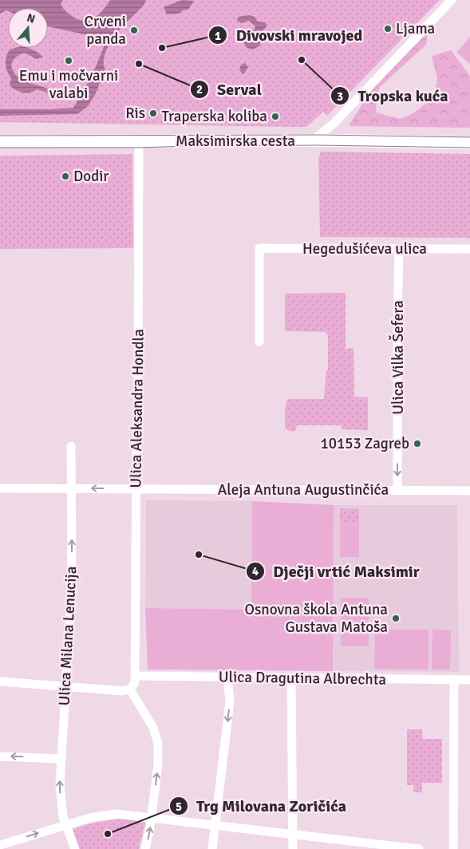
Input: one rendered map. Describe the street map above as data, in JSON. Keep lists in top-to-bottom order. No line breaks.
{"streets":{"main road":["Maksimirska cesta"],"street":["Hegedušićeva ulica","Ulica Vilka Šefera","Ulica Aleksandra Hondla","Aleja Antuna Augustinčića","Ulica Milana Lenucija","Ulica Dragutina Albrechta"]},"crossings":[["Maksimirska cesta","Ulica Aleksandra Hondla"],["Hegedušićeva ulica","Ulica Vilka Šefera"],["Ulica Vilka Šefera","Aleja Antuna Augustinčića"],["Ulica Aleksandra Hondla","Aleja Antuna Augustinčića"],["Ulica Aleksandra Hondla","Ulica Dragutina Albrechta"],["Aleja Antuna Augustinčića","Ulica Milana Lenucija"]],"one_way":["Ulica Vilka Šefera","Ulica Milana Lenucija"],"places":["Ljama","Crveni panda","Divovski mravojed","Tropska kuća","Emu i močvarni valabi","Serval","Ris","Traperska koliba","Dodir","10153 Zagreb","Dječji vrtić Maksimir","Osnovna škola Antuna Gustava Matoša","Trg Milovana Zoričića"],"north":"top"}
